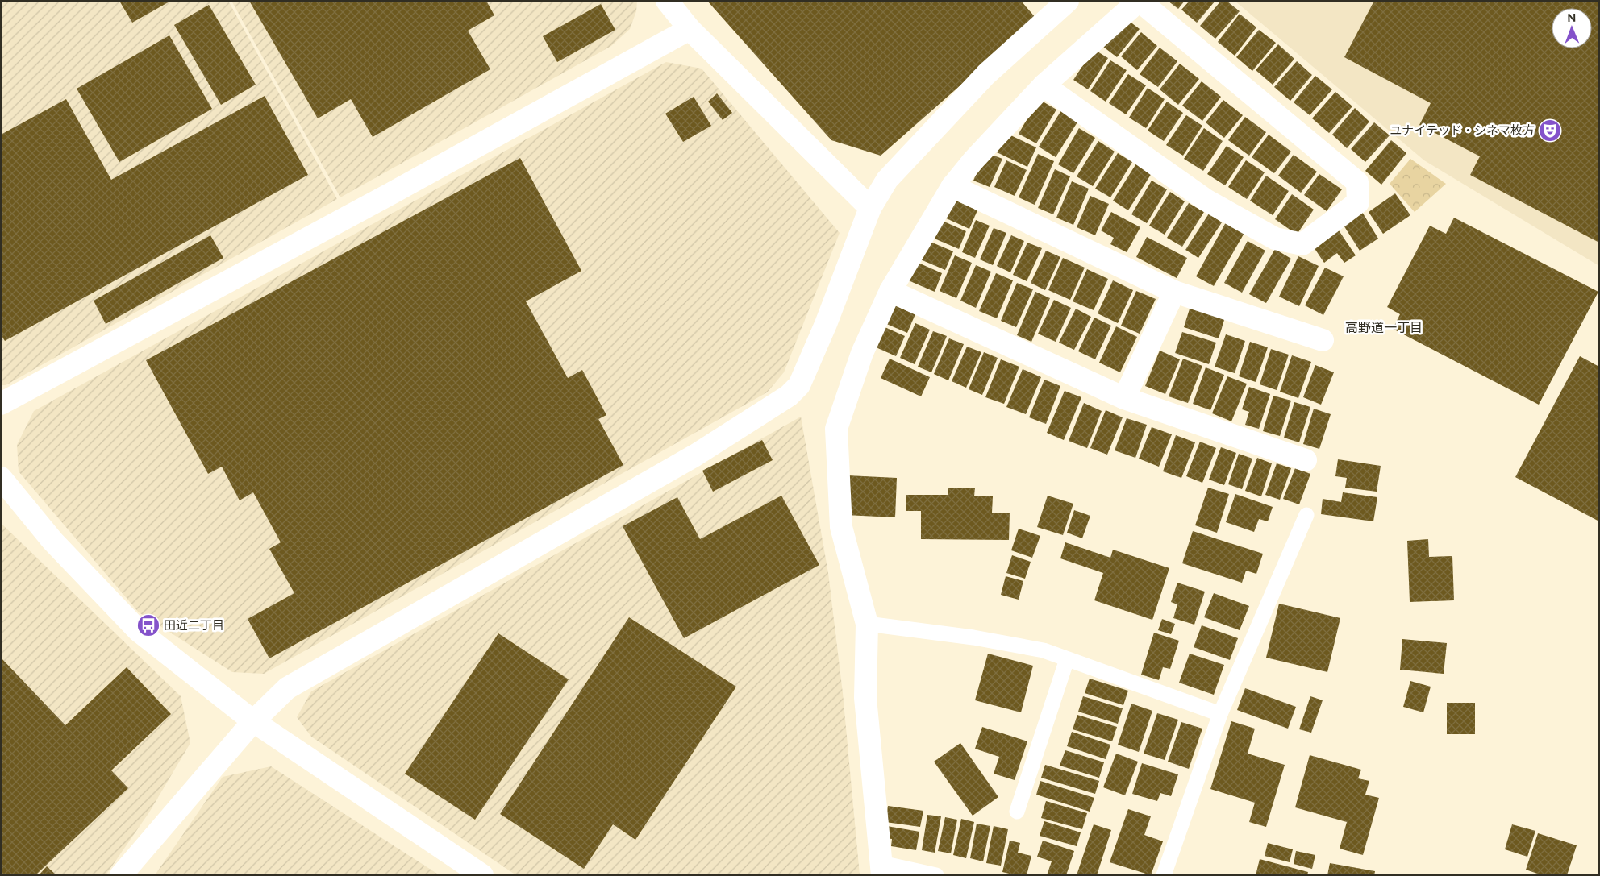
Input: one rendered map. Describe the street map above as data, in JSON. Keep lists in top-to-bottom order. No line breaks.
{"districts":["高野道一丁目"],"places":{"theatre":["ユナイテッド・シネマ枚方"],"bus stop":["田近二丁目"]},"north":"top"}
